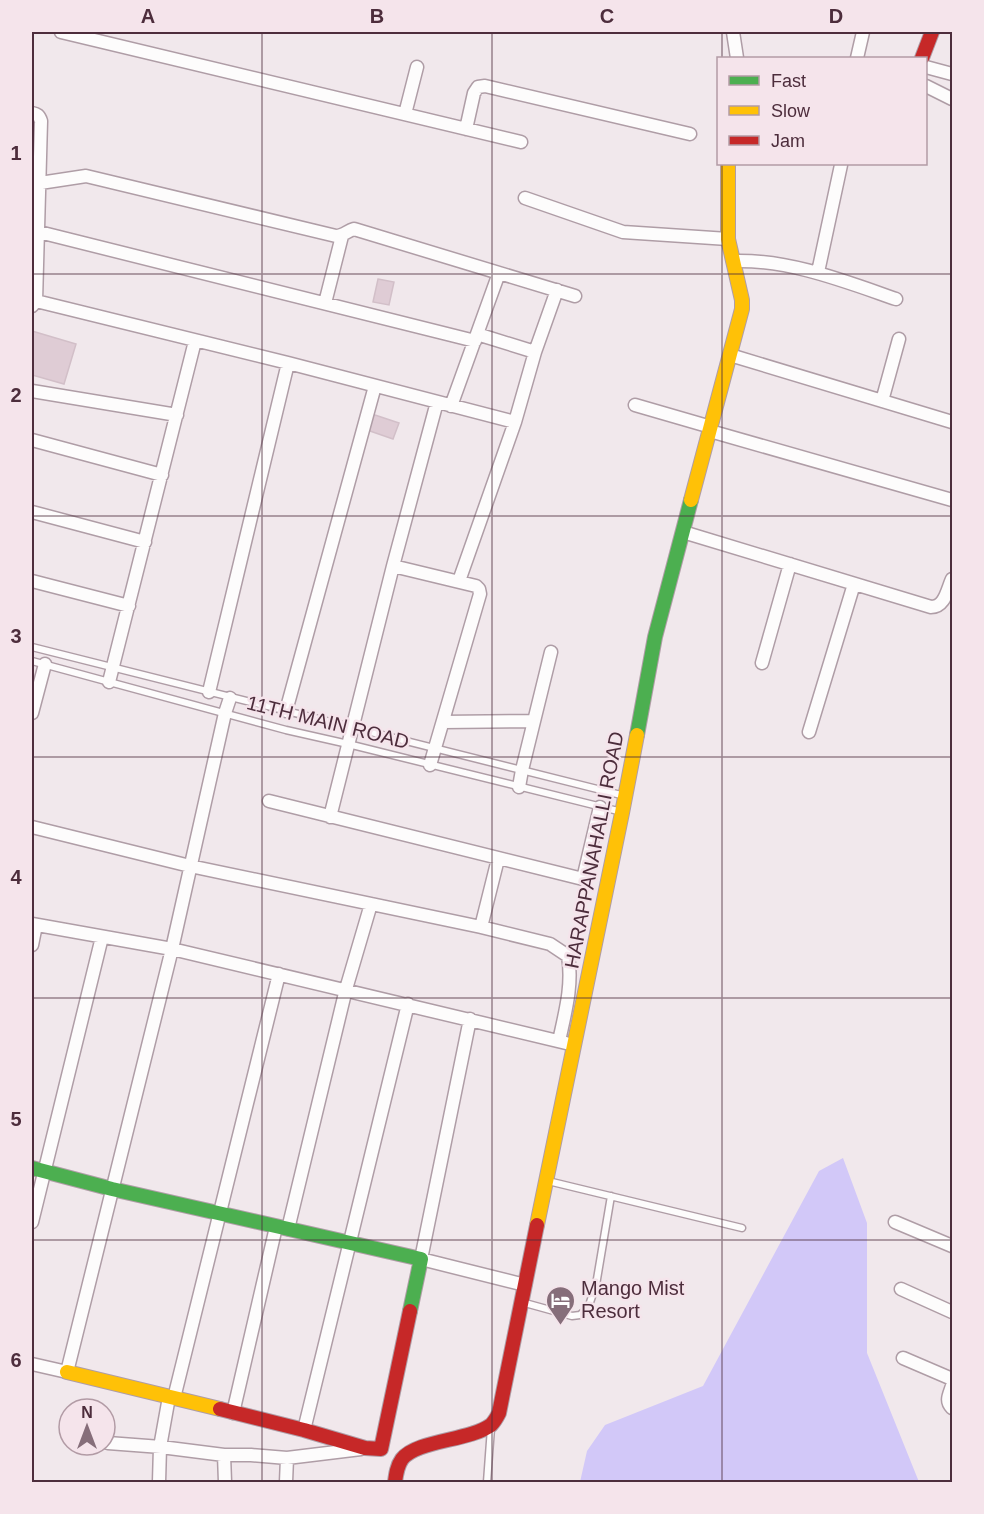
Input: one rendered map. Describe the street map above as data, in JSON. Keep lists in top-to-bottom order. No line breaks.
{"streets":{"street":["HARAPPANAHALLI ROAD"],"lane":["11TH MAIN ROAD"]},"crossings":[["11TH MAIN ROAD","HARAPPANAHALLI ROAD"]],"places":{"hotel":["Mango Mist Resort"]},"legend":["Fast","Slow","Jam"],"north":"top","grid":{"columns":["A","B","C","D"],"rows":["1","2","3","4","5","6"]}}
